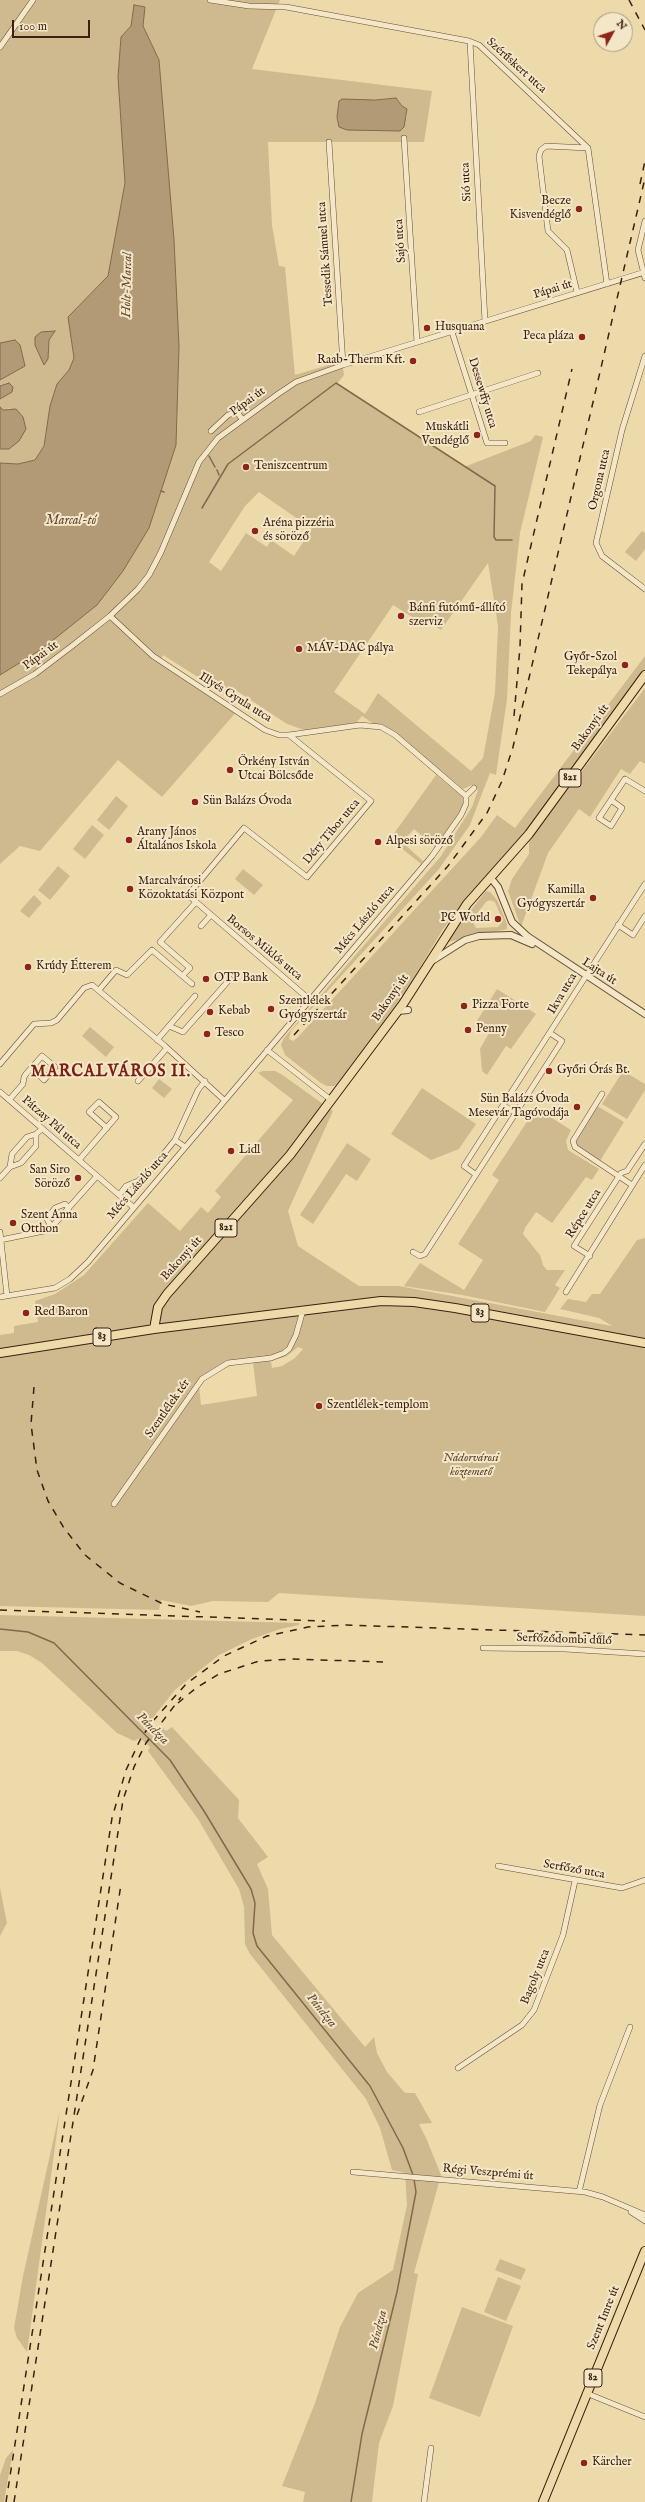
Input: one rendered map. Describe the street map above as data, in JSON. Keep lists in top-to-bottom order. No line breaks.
{"streets":{"main road":["Bakonyi út","821","83","Szent Imre út","82"],"street":["Szérűskert utca","Sió utca","Sajó utca","Tessedik Sámuel utca","Pápai út","Dessewffy utca","Orgona utca","Illyés Gyula utca","Déry Tibor utca","Mécs László utca","Borsos Miklós utca","Lajta út","Ikva utca","Pátzay Pál utca","Répce utca","Szentlélek tér","Serfőződombi dűlő","Serfőző utca","Bagoly utca","Régi Veszprémi út"]},"crossings":[["Szérűskert utca","Sió utca"],["Sió utca","Pápai út"],["Sajó utca","Pápai út"],["Tessedik Sámuel utca","Pápai út"],["Pápai út","Dessewffy utca"],["Pápai út","Illyés Gyula utca"],["Illyés Gyula utca","Déry Tibor utca"],["Illyés Gyula utca","Mécs László utca"],["Bakonyi út","Lajta út"],["Bakonyi út","83"],["Déry Tibor utca","Borsos Miklós utca"],["Mécs László utca","Borsos Miklós utca"],["Mécs László utca","Pátzay Pál utca"],["Lajta út","Ikva utca"],["83","Szentlélek tér"],["Serfőző utca","Bagoly utca"]],"districts":["MARCALVÁROS II."],"water":["Holt-Marcal","Marcal-tó","Pándzsa"],"parks":["Nádorvárosi köztemető"],"places":["Becze Kisvendéglő","Husquana","Peca pláza","Raab-Therm Kft.","Muskátli Vendéglő","Teniszcentrum","Aréna pizzéria és söröző","Bánfi futómű-állító szerviz","MÁV-DAC pálya","Győr-Szol Tekepálya","Örkény István Utcai Bölcsőde","Sün Balázs Óvoda","Arany János Általános Iskola","Alpesi söröző","Marcalvárosi Közoktatási Központ","Kamilla Gyógyszertár","PC World","Krúdy Étterem","OTP Bank","Pizza Forte","Szentlélek Gyógyszertár","Kebab","Penny","Tesco","Győri Órás Bt.","Sün Balázs Óvoda Mesevár Tagóvodája","Lidl","San Siro Söröző","Szent Anna Otthon","Red Baron","Szentlélek-templom","Kärcher"],"scale_bar":"100 m","north":"top right"}
